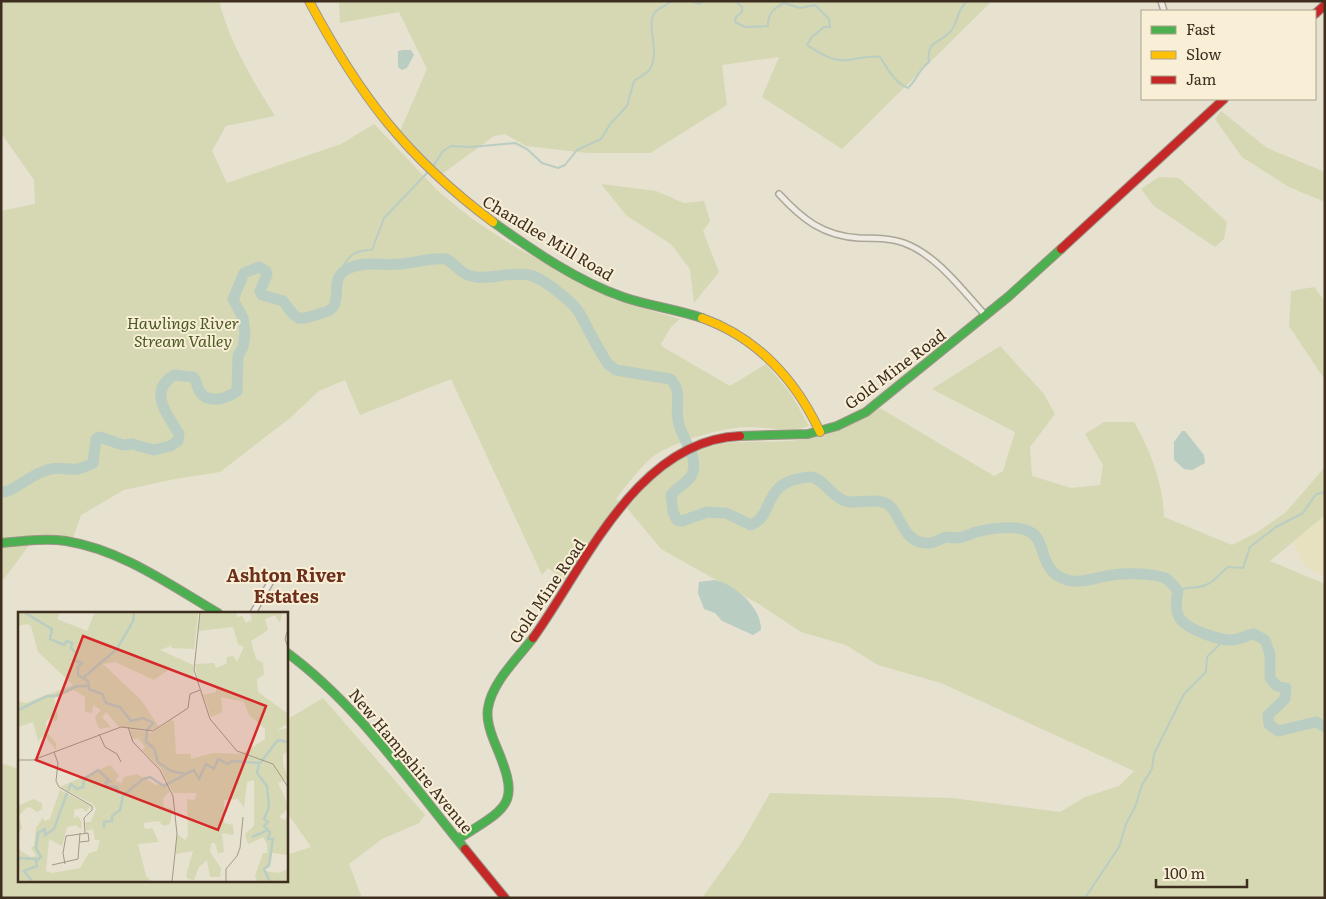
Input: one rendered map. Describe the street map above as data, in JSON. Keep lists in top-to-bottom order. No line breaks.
{"streets":{"street":["Chandlee Mill Road","Gold Mine Road","New Hampshire Avenue"]},"crossings":[["Chandlee Mill Road","Gold Mine Road"],["Gold Mine Road","New Hampshire Avenue"]],"districts":["Ashton River Estates"],"parks":["Hawlings River Stream Valley"],"legend":["Fast","Slow","Jam"],"scale_bar":"100 m"}
